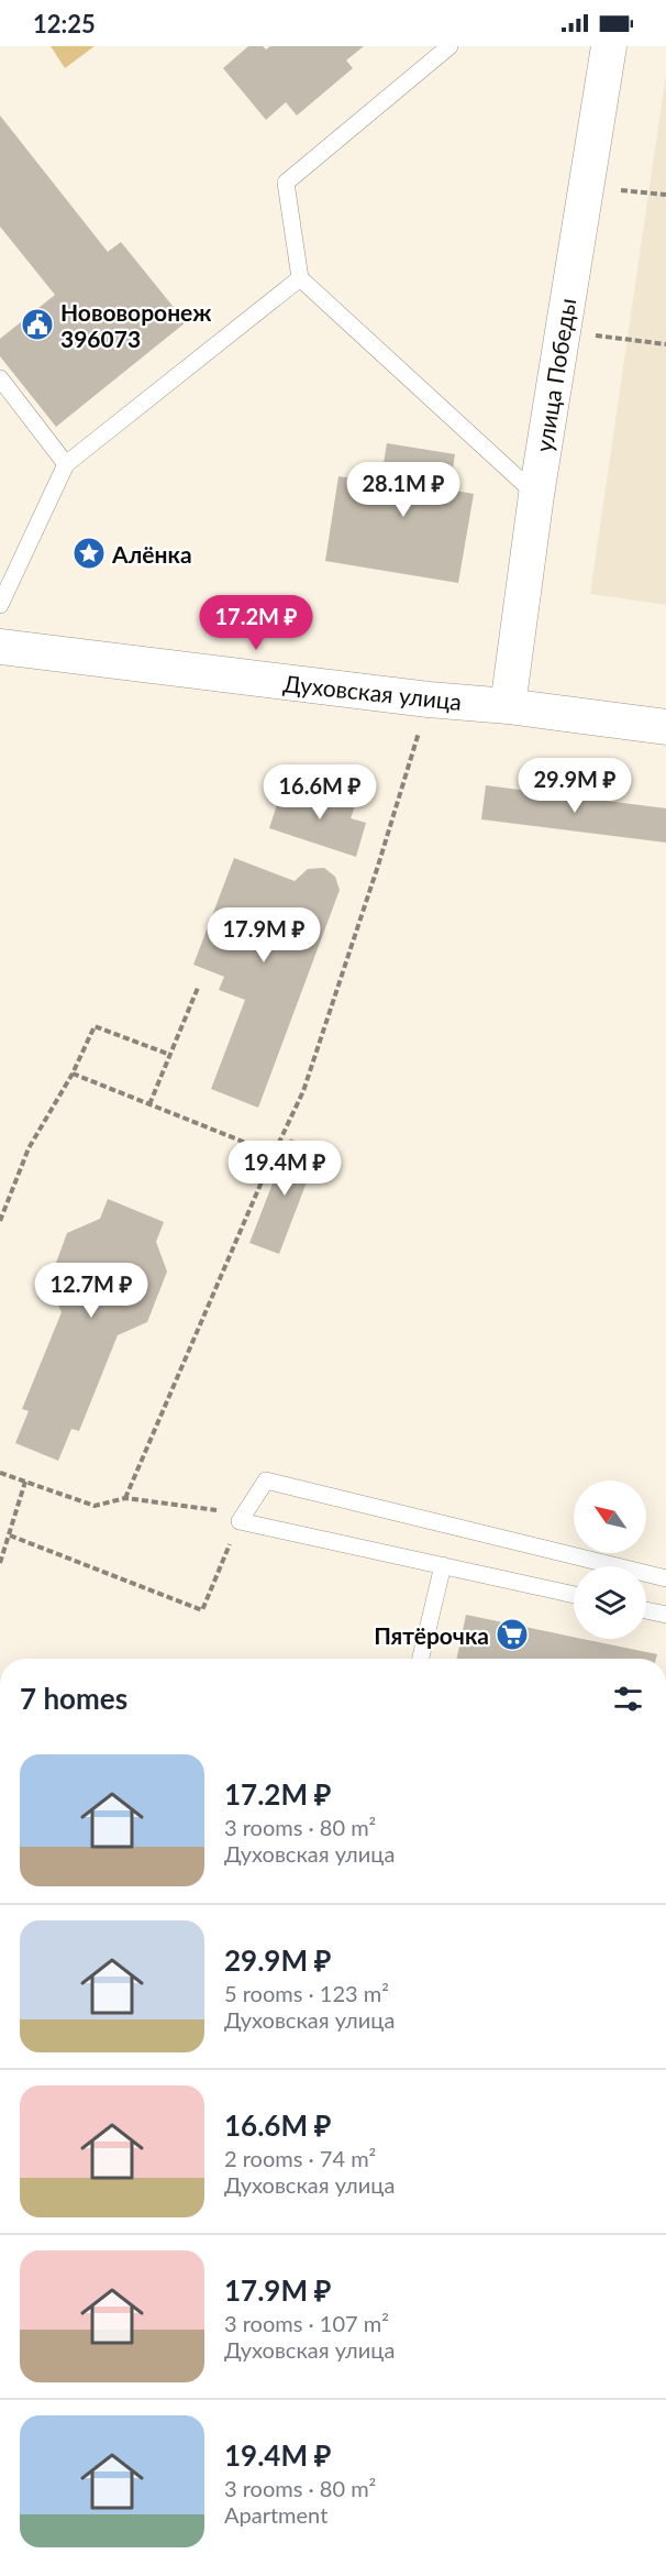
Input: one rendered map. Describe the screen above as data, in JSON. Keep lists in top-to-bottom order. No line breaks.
{"streets":{"street":["улица Победы","Духовская улица"]},"crossings":[["улица Победы","Духовская улица"]],"places":{"public building":["Нововоронеж 396073"],"place":["Алёнка"],"supermarket":["Пятёрочка"]},"north":"top left","page":{"status":"12:25","price":["28.1M ₽","17.2M ₽","29.9M ₽","16.6M ₽","17.9M ₽","19.4M ₽","12.7M ₽"],"heading":"7 homes","list":[{"name":"17.2M ₽","note":"3 rooms · 80 m² · Духовская улица"},{"name":"29.9M ₽","note":"5 rooms · 123 m² · Духовская улица"},{"name":"16.6M ₽","note":"2 rooms · 74 m² · Духовская улица"},{"name":"17.9M ₽","note":"3 rooms · 107 m² · Духовская улица"},{"name":"19.4M ₽","note":"3 rooms · 80 m² · Apartment"}]}}
